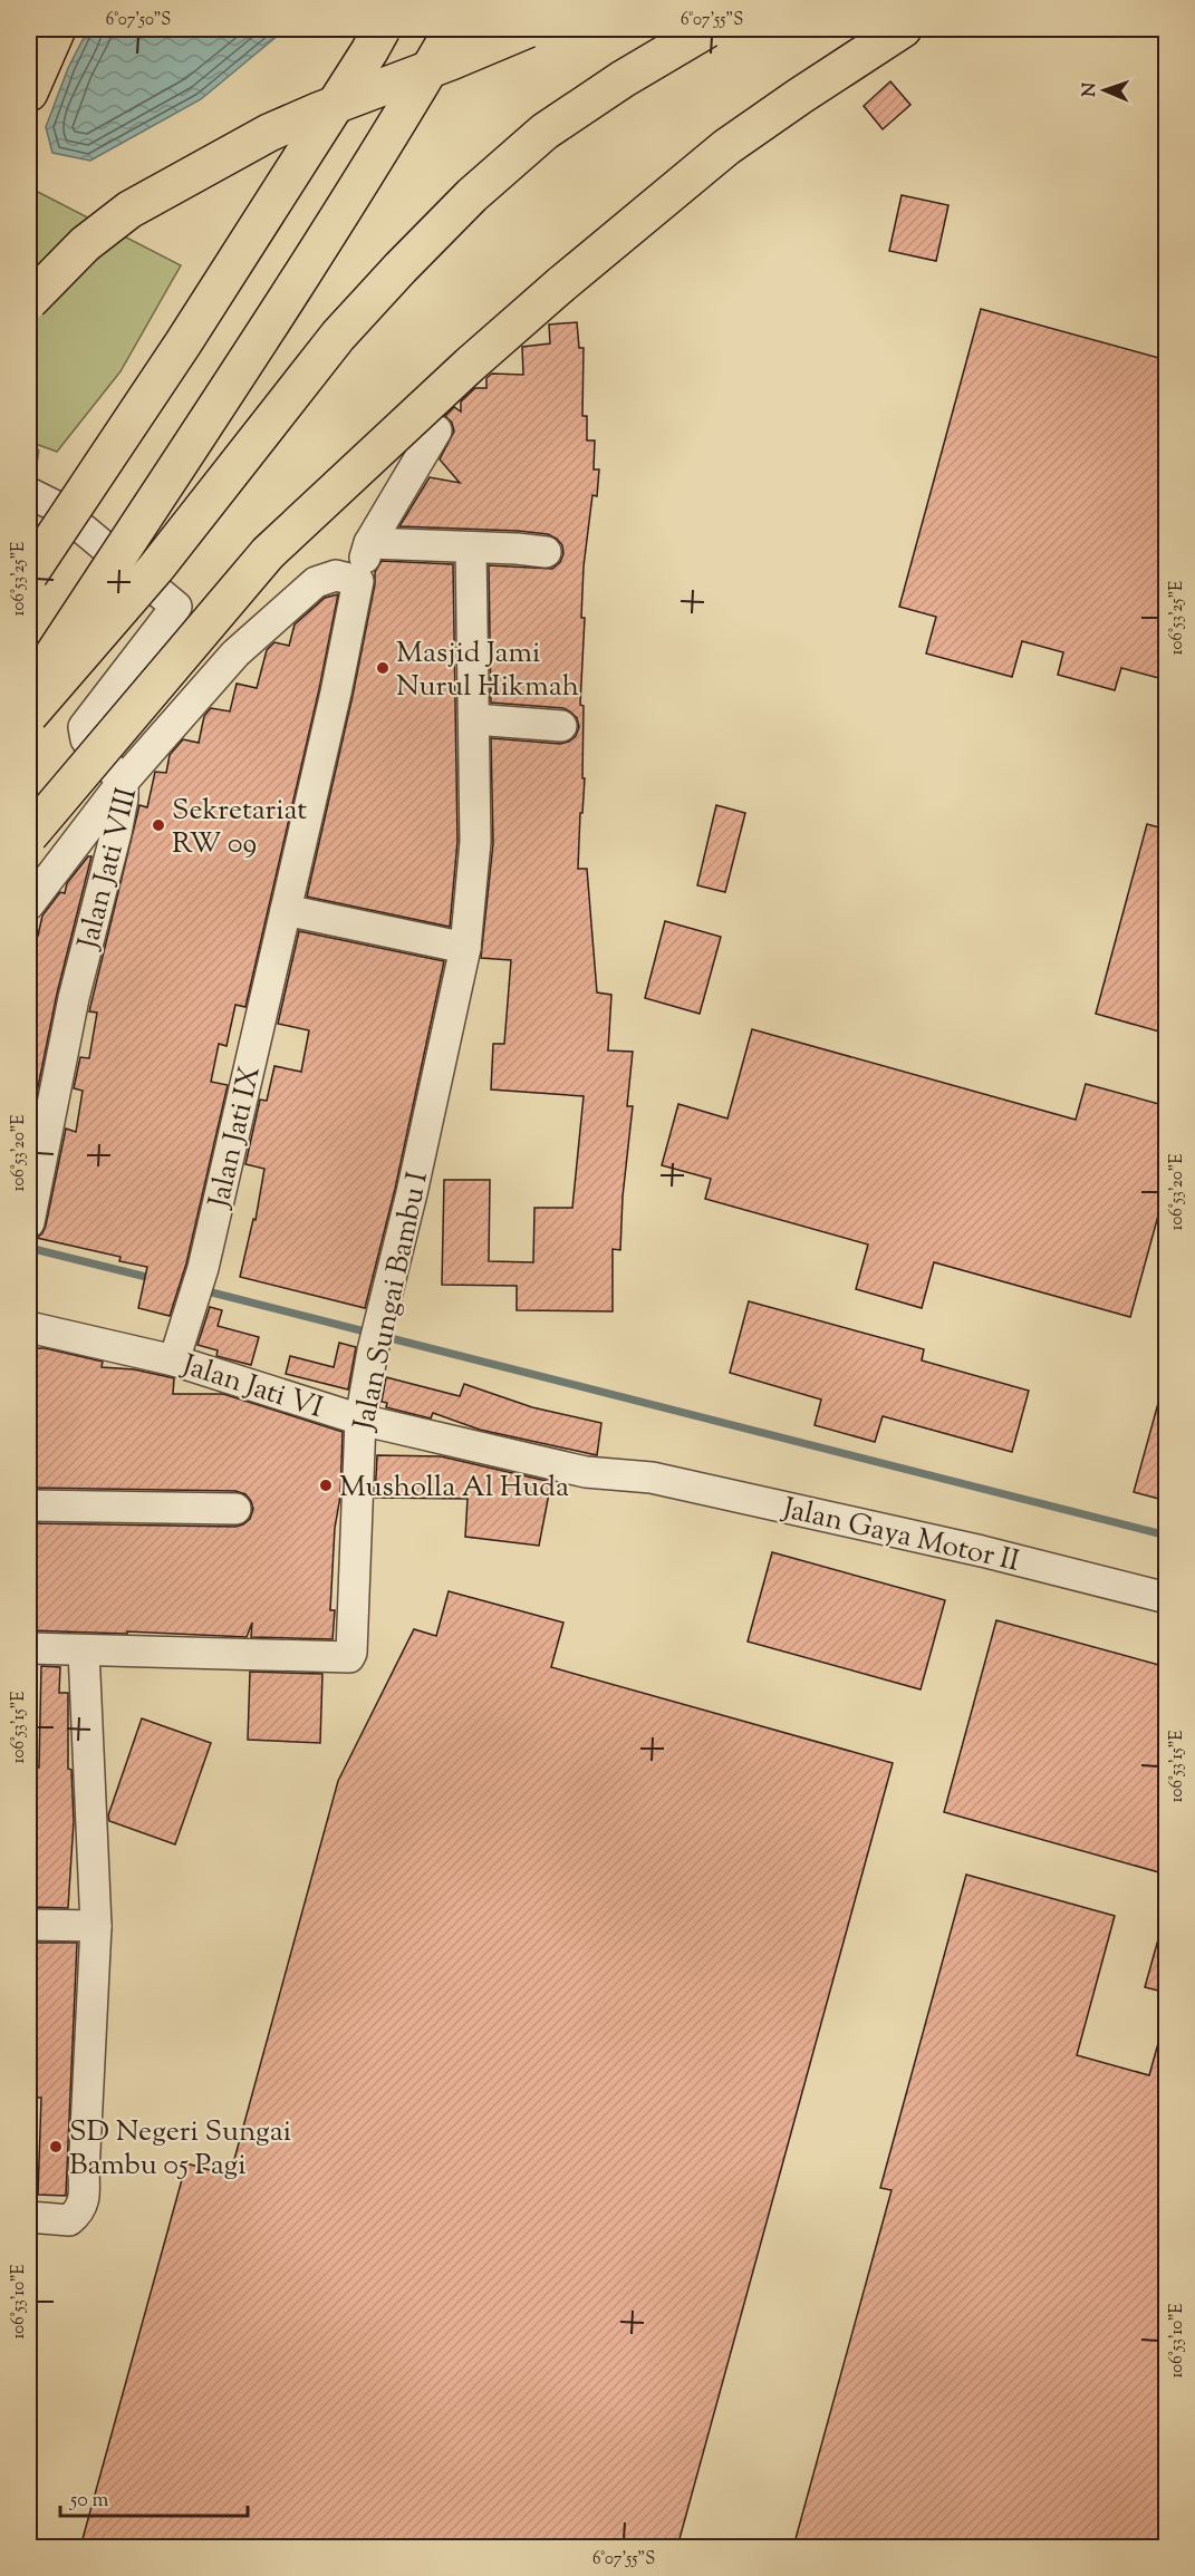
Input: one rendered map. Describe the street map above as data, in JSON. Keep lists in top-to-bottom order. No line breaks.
{"streets":{"street":["Jalan Jati VIII","Jalan Jati IX","Jalan Sungai Bambu I","Jalan Jati VI","Jalan Gaya Motor II"]},"crossings":[["Jalan Jati VIII","Jalan Jati IX"],["Jalan Jati IX","Jalan Jati VI"],["Jalan Sungai Bambu I","Jalan Jati VI"],["Jalan Jati VI","Jalan Gaya Motor II"]],"places":["Masjid Jami Nurul Hikmah","Sekretariat RW 09","Musholla Al Huda","SD Negeri Sungai Bambu 05 Pagi"],"scale_bar":"50 m","north":"left","coordinates":["6°07'50\"S","6°07'55\"S","106°53'25\"E","106°53'20\"E","106°53'15\"E","106°53'10\"E"]}
